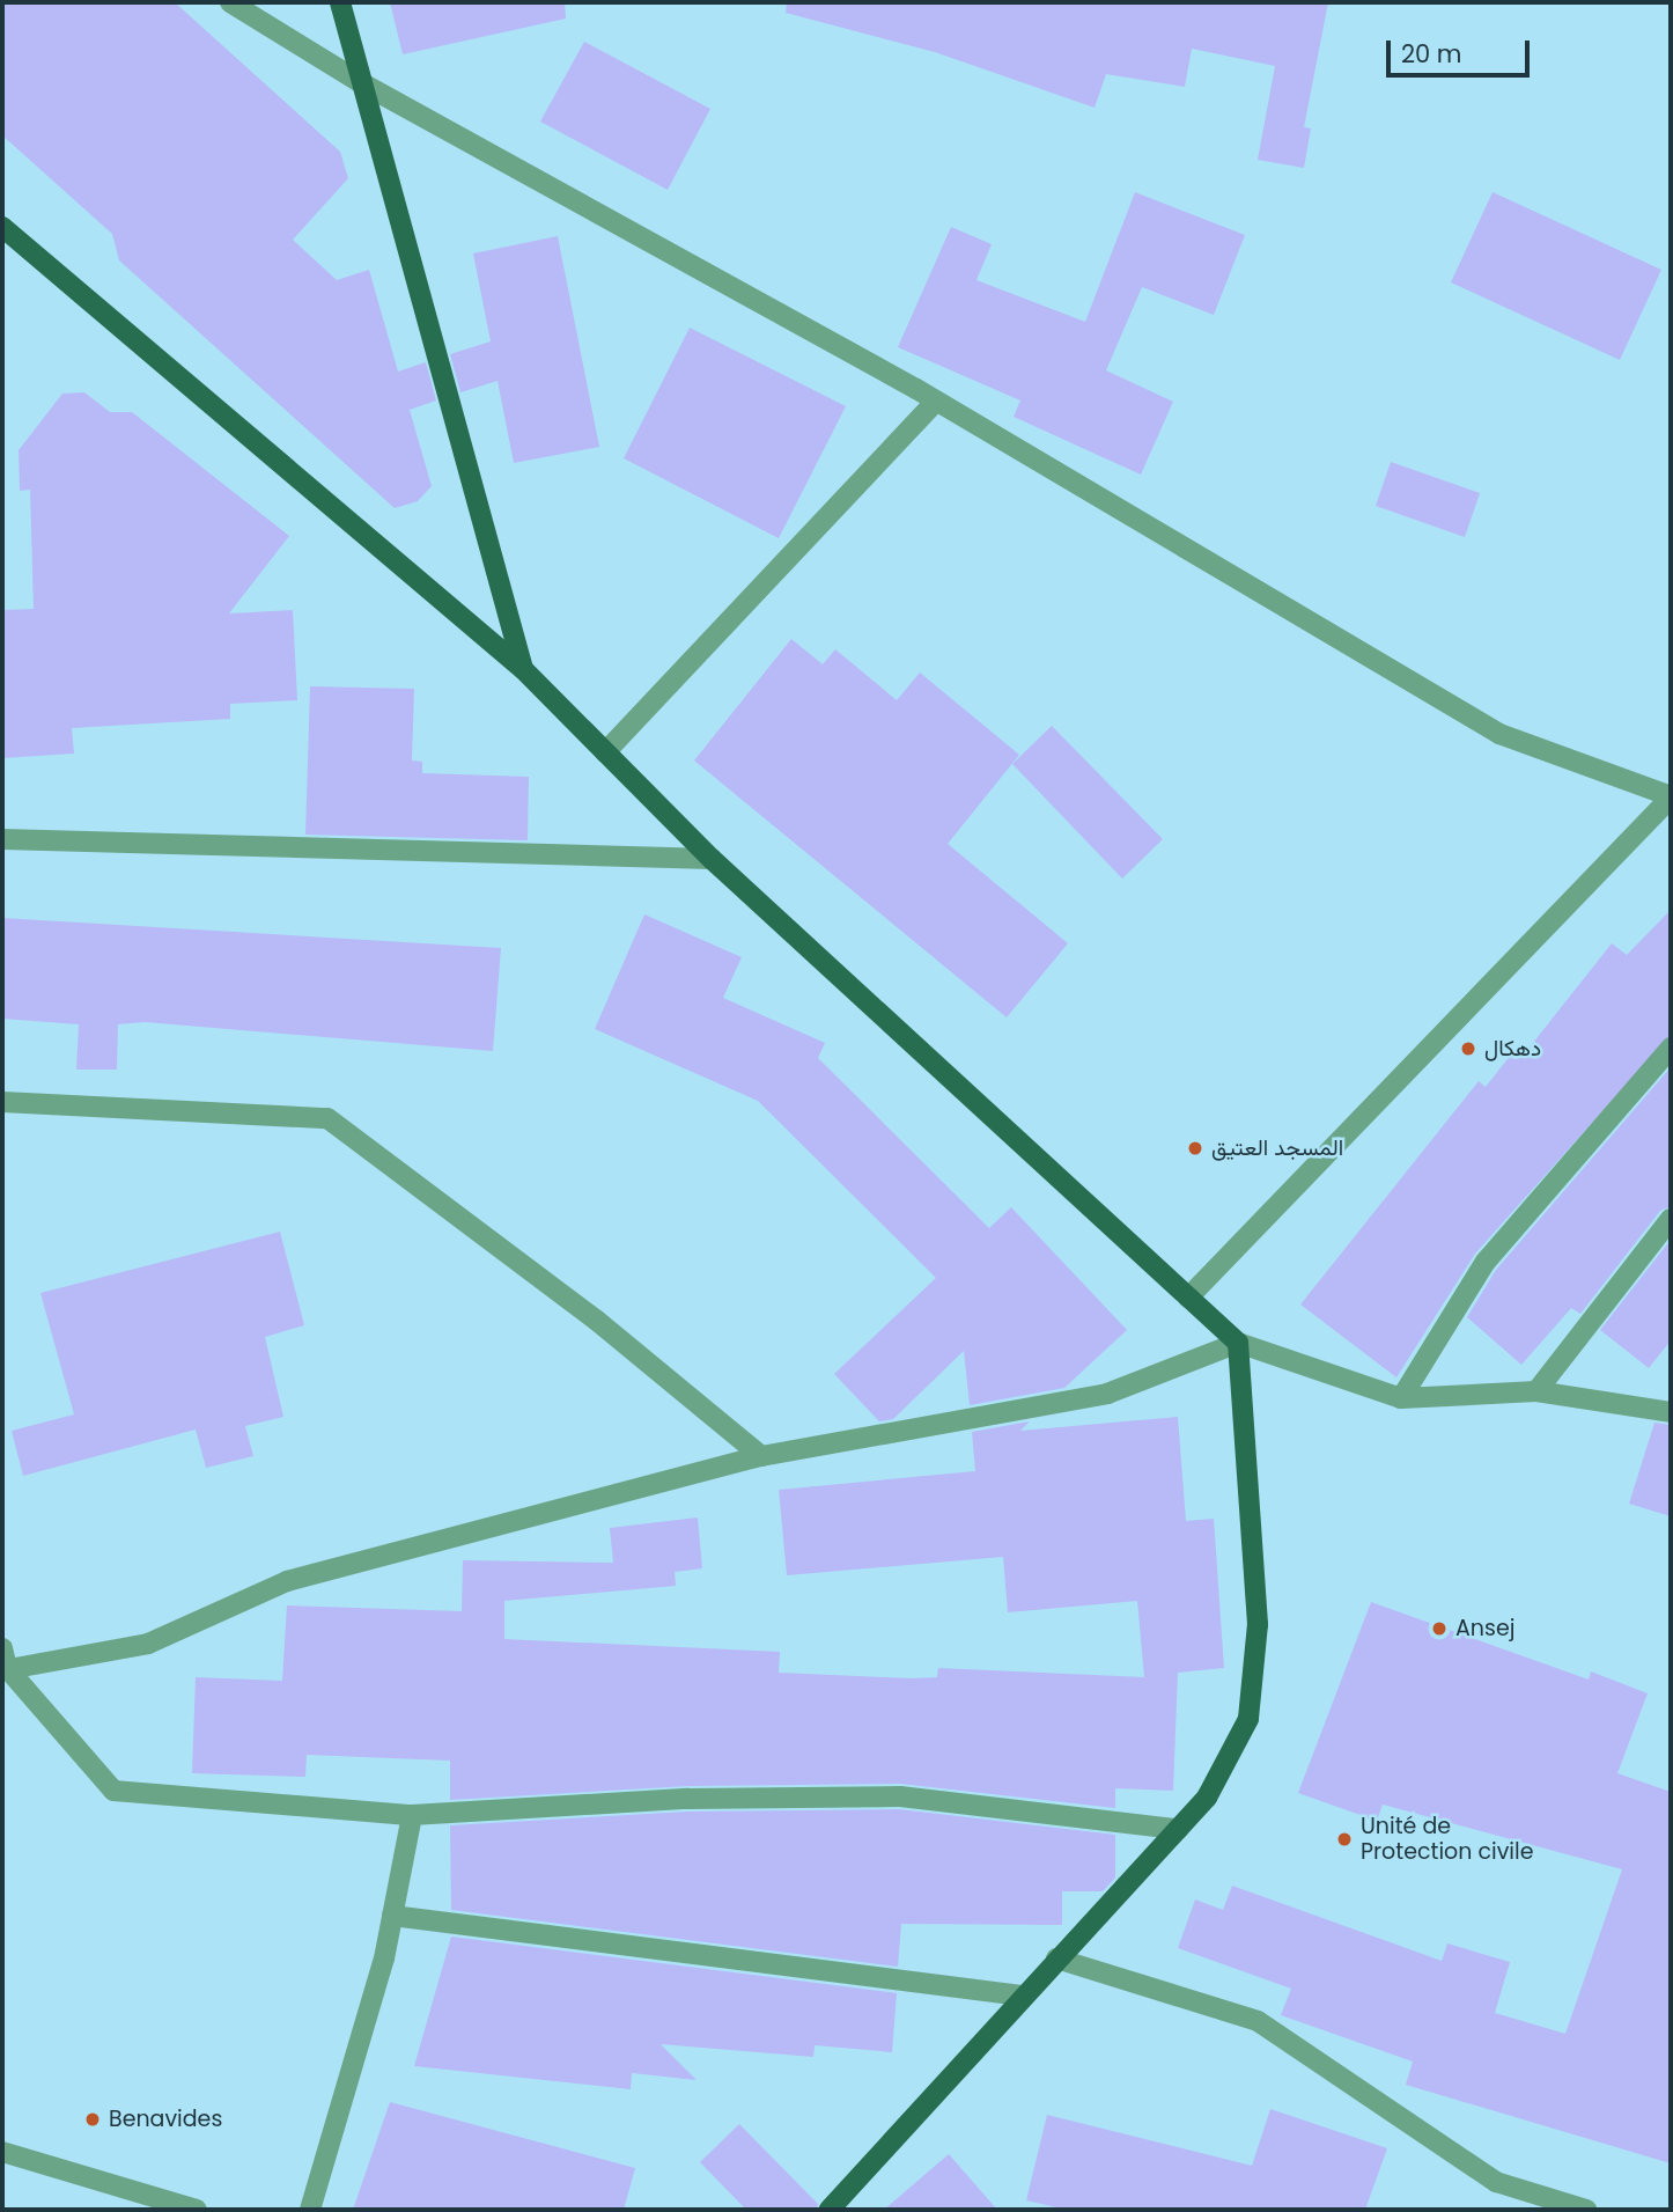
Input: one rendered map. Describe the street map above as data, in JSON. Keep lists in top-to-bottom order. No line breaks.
{"places":["دهكال","المسجد العتيق","Ansej","Unité de Protection civile","Benavides"],"scale_bar":"20 m"}
